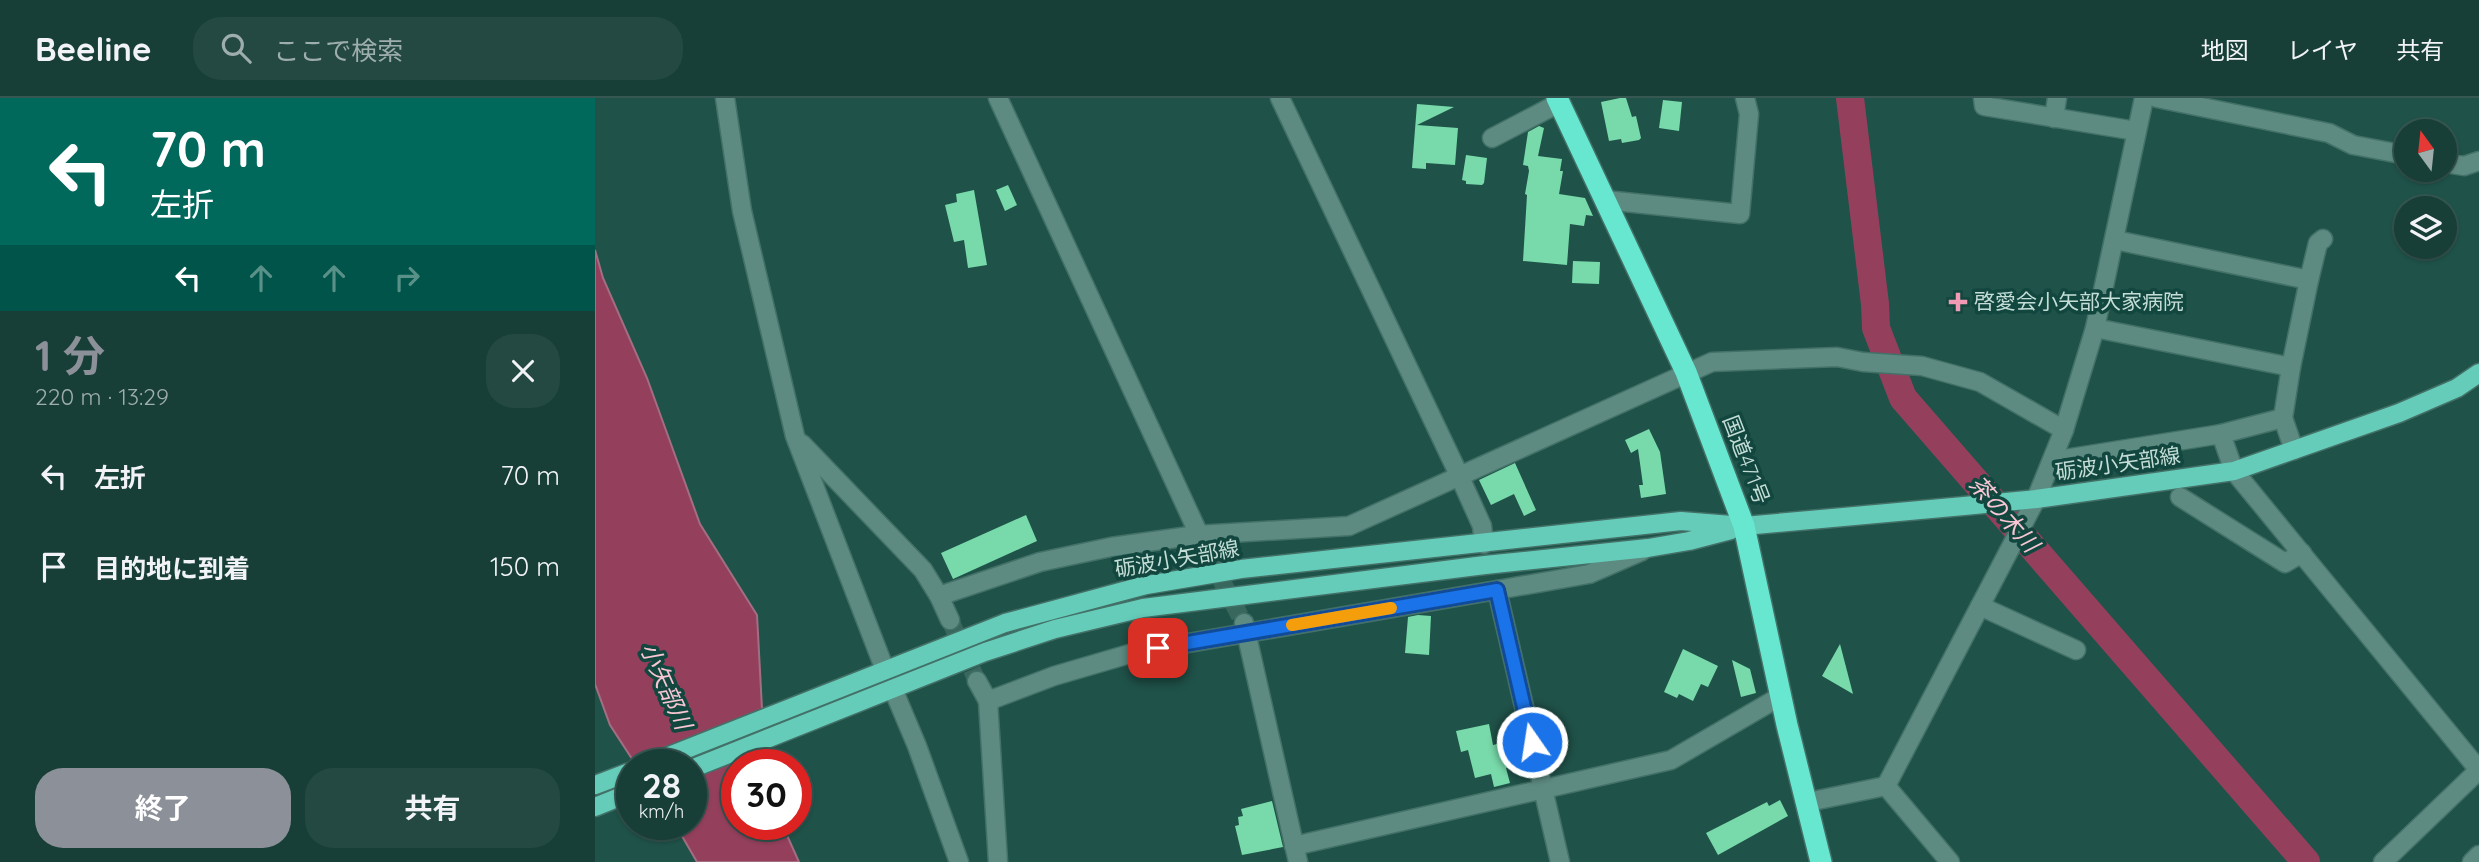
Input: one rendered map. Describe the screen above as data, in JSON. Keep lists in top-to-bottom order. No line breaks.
{"streets":{"highway":["国道471号"],"main road":["砺波小矢部線"]},"crossings":[["国道471号","砺波小矢部線"]],"water":["茶の木川","小矢部川"],"places":{"health":["啓愛会小矢部大家病院"]},"north":"top","page":{"header":"Beeline","search":"ここで検索","nav":["地図","レイヤ","共有"],"turn":["70 m","左折"],"heading":["1 分","220 m · 13:29"],"list":[{"name":"左折","value":"70 m"},{"name":"目的地に到着","value":"150 m"}],"speed":"28 km/h","limit":"30","buttons":["終了","共有"]}}
